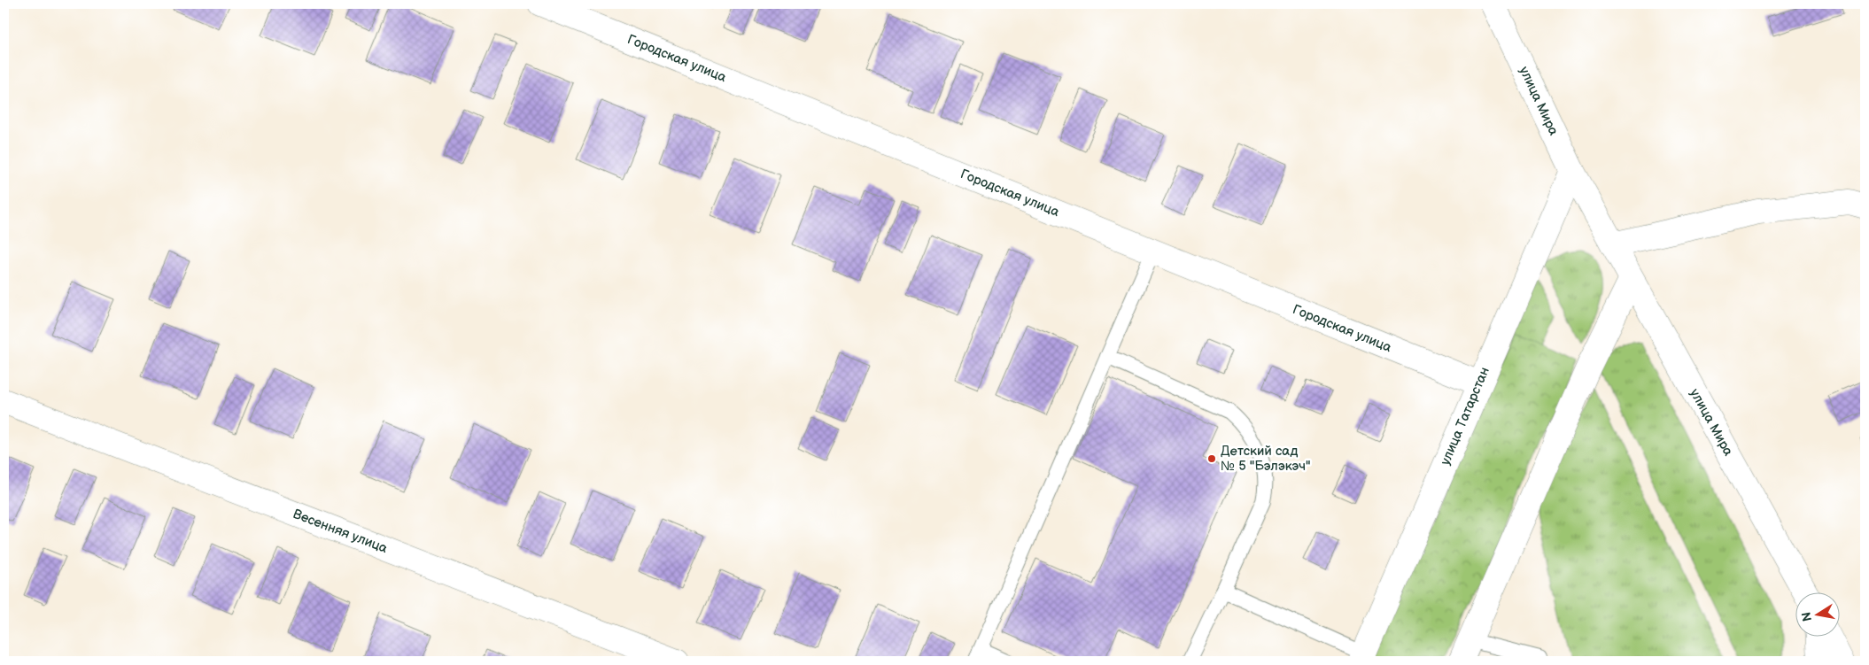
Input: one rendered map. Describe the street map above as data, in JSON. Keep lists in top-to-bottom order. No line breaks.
{"streets":{"street":["Городская улица","улица Мира","улица Татарстан","Весенняя улица"]},"crossings":[["Городская улица","улица Татарстан"],["улица Мира","улица Татарстан"]],"places":["Детский сад № 5 \"Бэлэкэч\""],"north":"left"}
